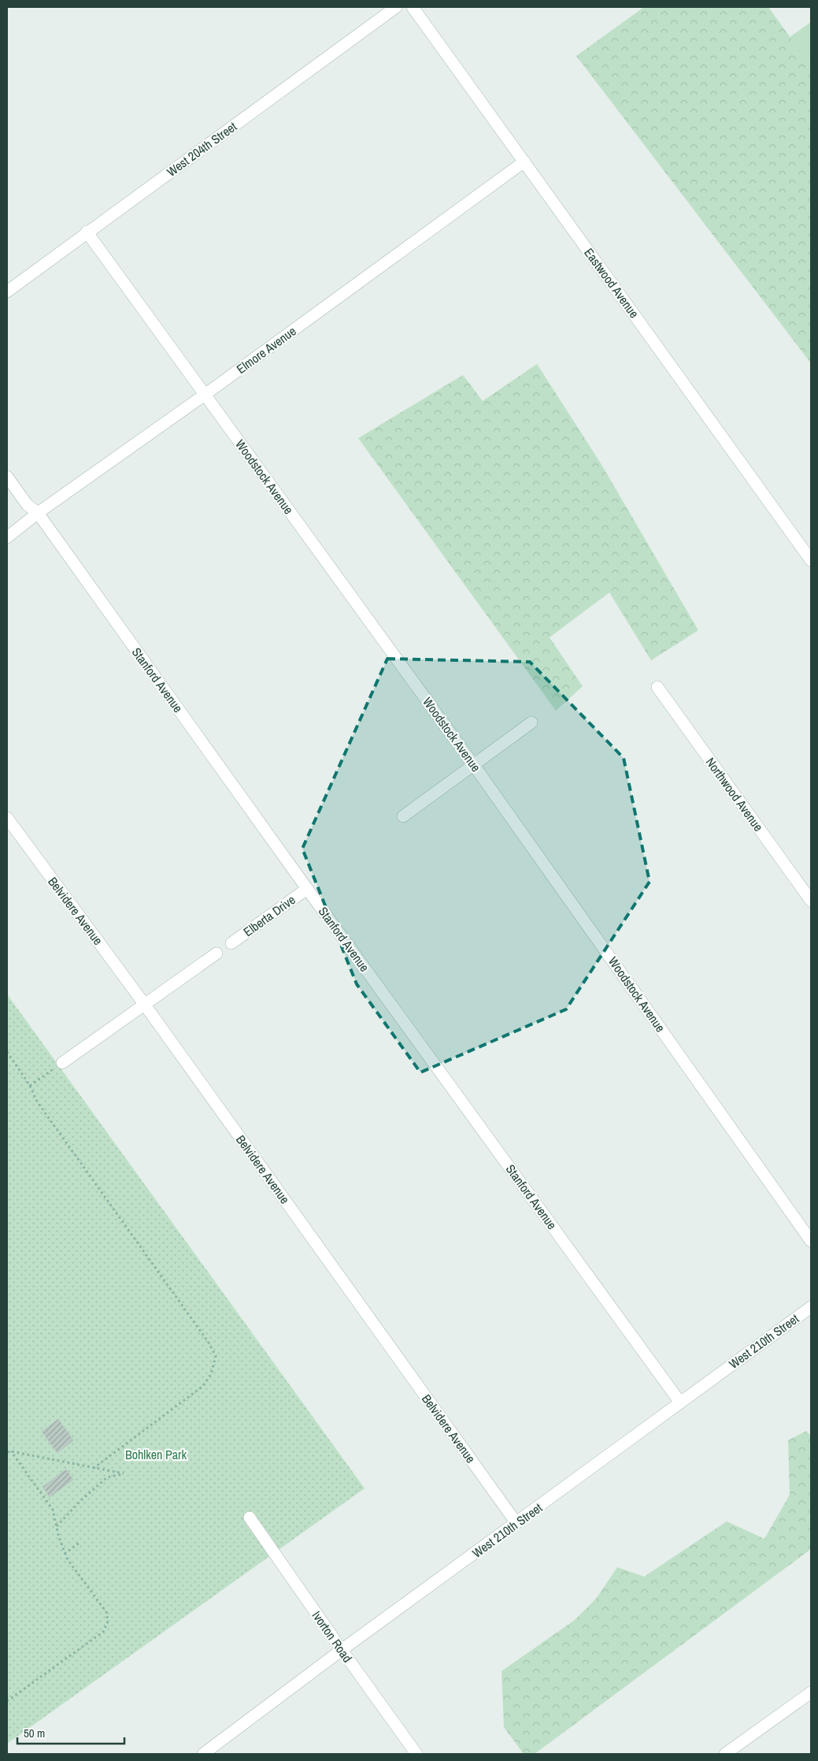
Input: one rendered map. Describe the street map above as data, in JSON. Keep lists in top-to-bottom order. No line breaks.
{"streets":{"street":["West 204th Street","Eastwood Avenue","Elmore Avenue","Woodstock Avenue","Stanford Avenue","Northwood Avenue","Belvidere Avenue","Elberta Drive","West 210th Street","Ivorton Road"]},"crossings":[["West 204th Street","Woodstock Avenue"],["Eastwood Avenue","Elmore Avenue"],["Elmore Avenue","Woodstock Avenue"],["Elmore Avenue","Stanford Avenue"],["Stanford Avenue","Elberta Drive"],["Stanford Avenue","West 210th Street"],["Belvidere Avenue","West 210th Street"],["West 210th Street","Ivorton Road"]],"parks":["Bohlken Park"],"scale_bar":"50 m"}
